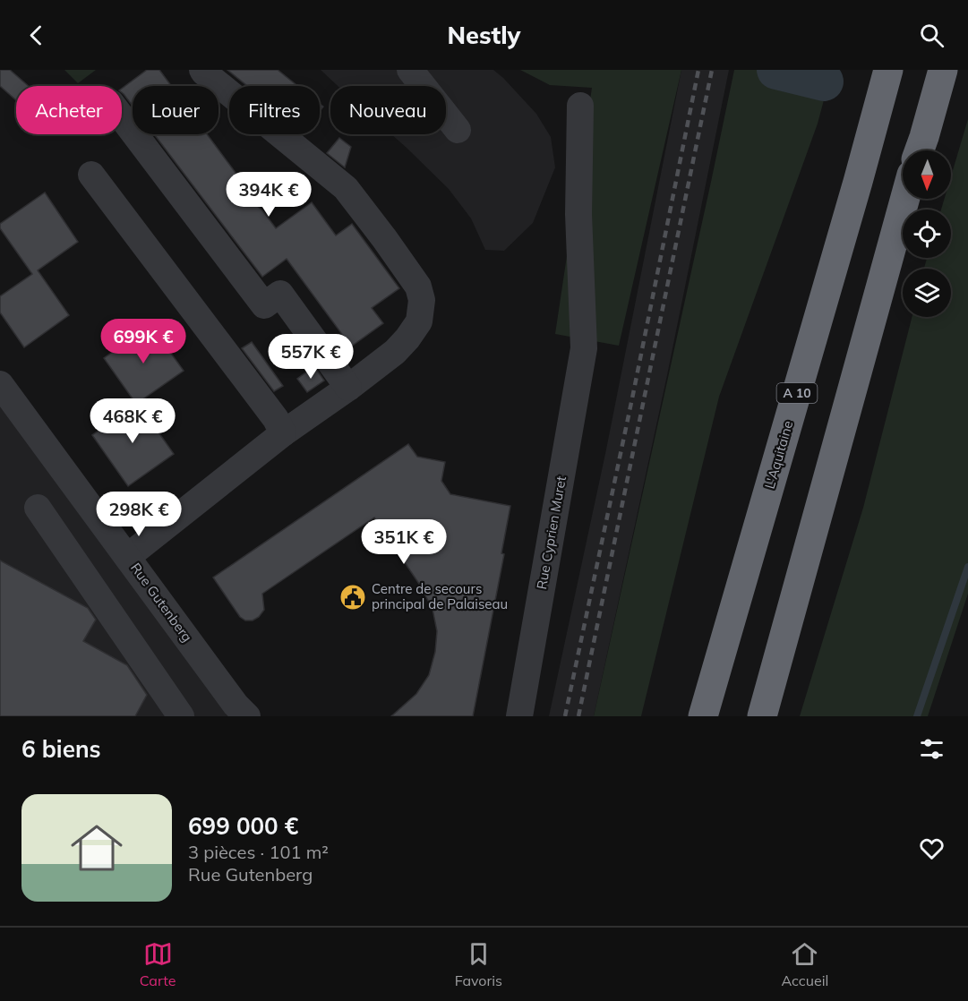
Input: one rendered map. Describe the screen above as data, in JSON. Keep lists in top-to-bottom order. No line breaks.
{"streets":{"highway":["A 10","L'Aquitaine"],"street":["Rue Cyprien Muret","Rue Gutenberg"]},"places":{"public building":["Centre de secours principal de Palaiseau"]},"north":"bottom","page":{"header":"Nestly","chip":["Acheter","Louer","Filtres","Nouveau"],"price":["394K €","699K €","557K €","468K €","298K €","351K €"],"heading":"6 biens","list":[{"name":"699 000 €","note":"3 pièces · 101 m² · Rue Gutenberg"}],"tabs":["Carte","Favoris","Accueil"]}}
